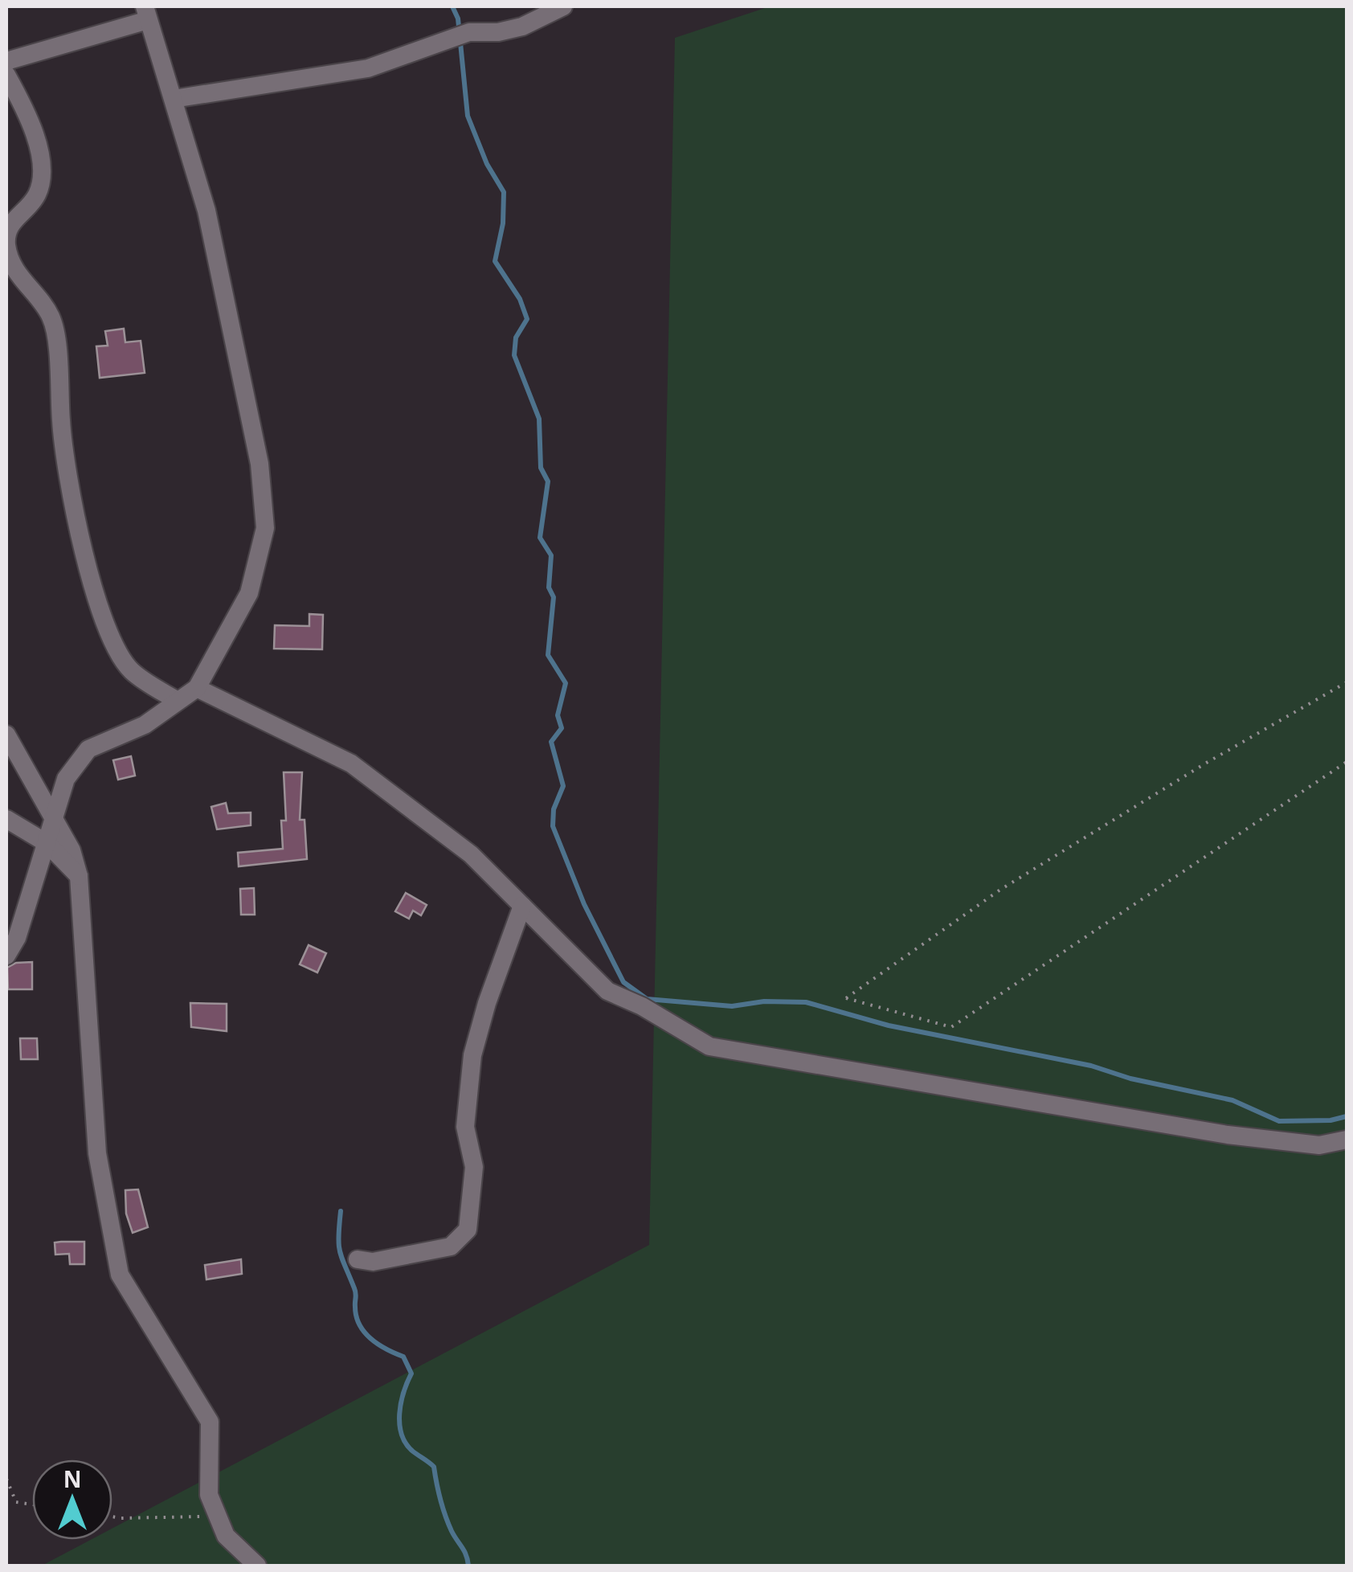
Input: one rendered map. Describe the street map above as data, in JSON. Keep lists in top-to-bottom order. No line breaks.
{"north":"top"}
